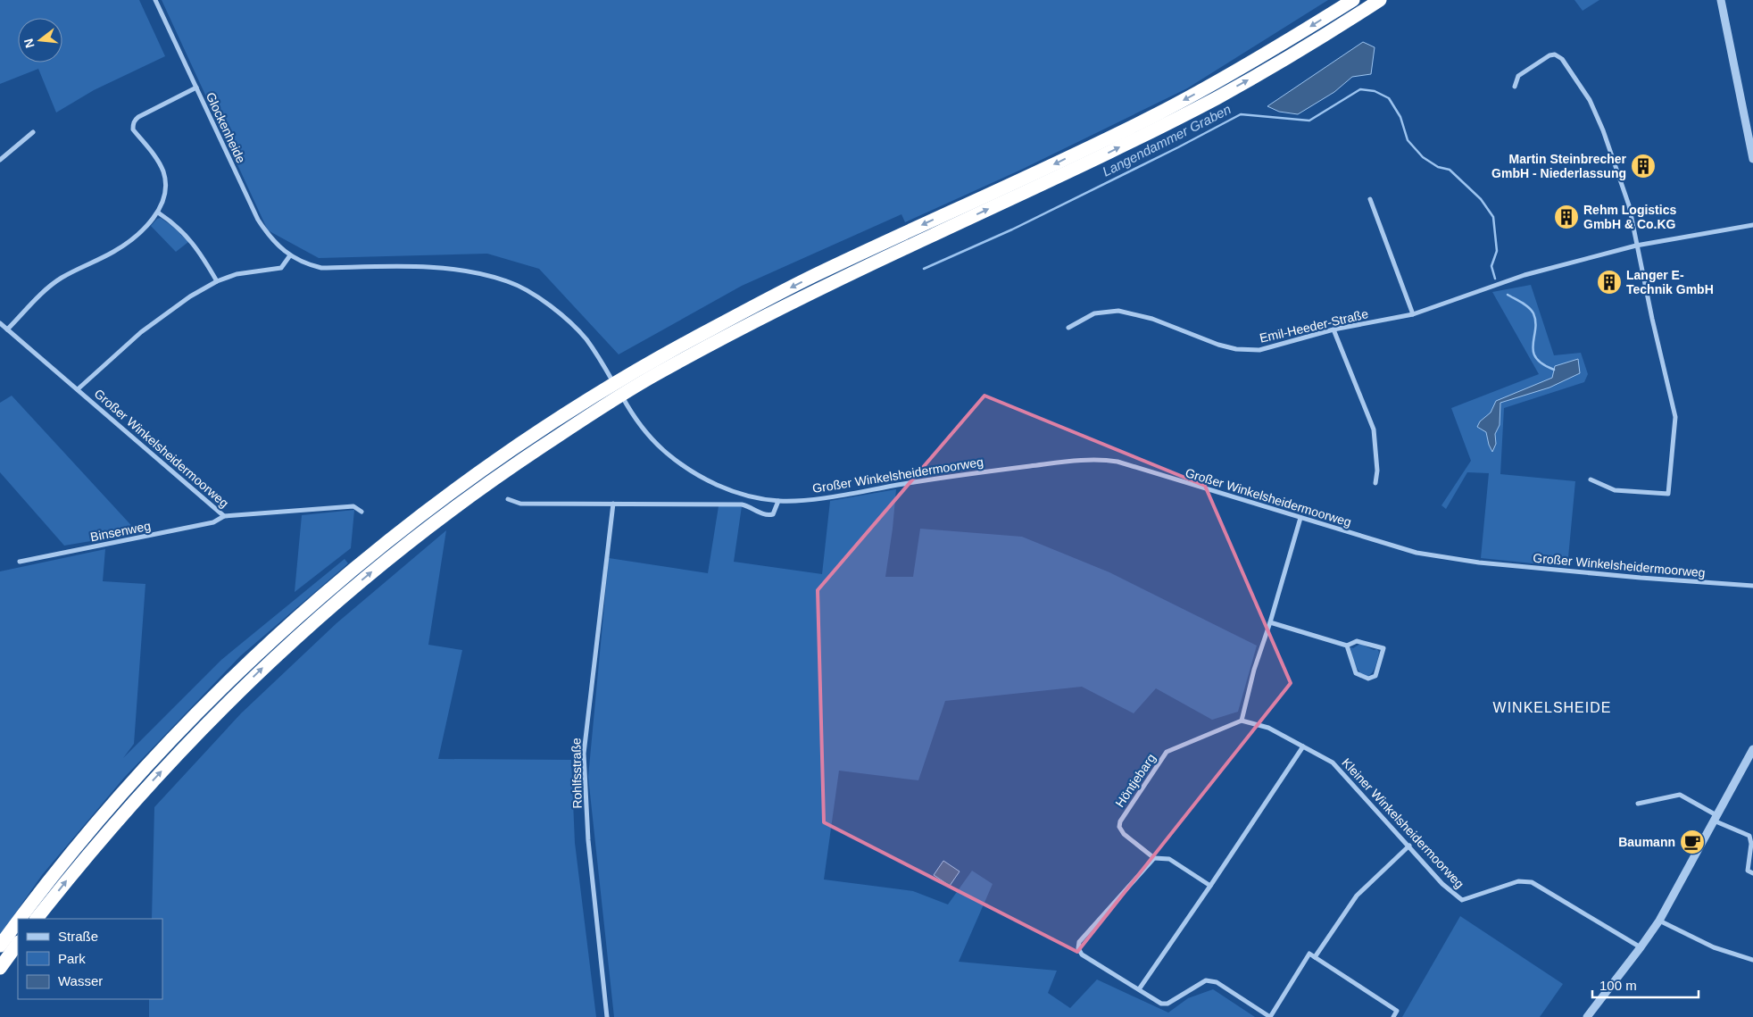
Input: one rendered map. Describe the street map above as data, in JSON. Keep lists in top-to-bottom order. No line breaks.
{"streets":{"street":["Glockenheide","Emil-Heeder-Straße","Großer Winkelsheidermoorweg","Binsenweg","Rohlfsstraße","Höntjebarg","Kleiner Winkelsheidermoorweg"]},"crossings":[["Glockenheide","Großer Winkelsheidermoorweg"],["Großer Winkelsheidermoorweg","Binsenweg"],["Höntjebarg","Kleiner Winkelsheidermoorweg"]],"districts":["WINKELSHEIDE"],"water":["Langendammer Graben"],"places":{"building":["Martin Steinbrecher GmbH - Niederlassung","Rehm Logistics GmbH & Co.KG","Langer E- Technik GmbH"],"cafe":["Baumann"]},"legend":["Straße","Park","Wasser"],"scale_bar":"100 m","north":"left"}
